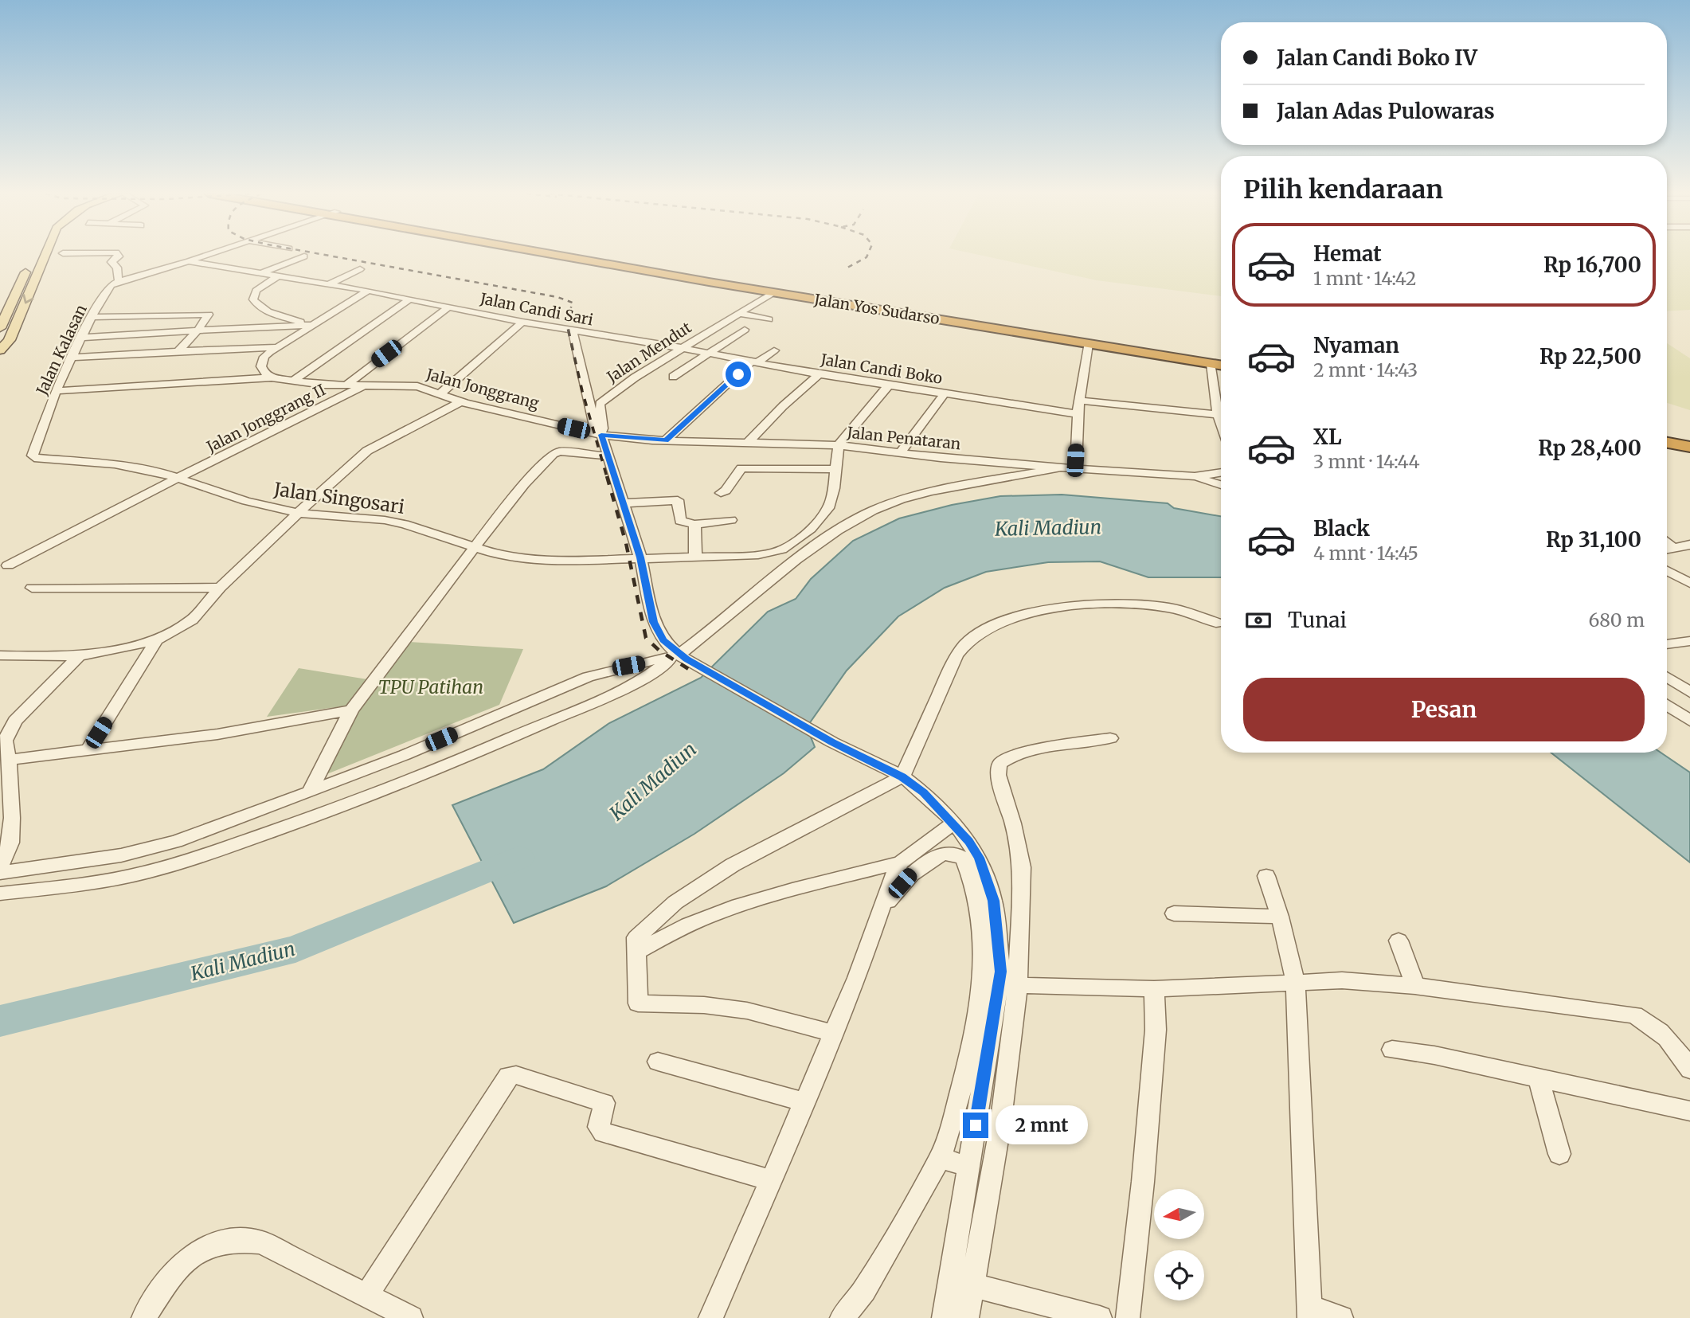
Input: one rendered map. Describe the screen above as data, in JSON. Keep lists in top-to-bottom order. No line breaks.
{"streets":{"highway":["Jalan Yos Sudarso"],"street":["Jalan Candi Sari","Jalan Kalasan","Jalan Mendut","Jalan Candi Boko","Jalan Jonggrang","Jalan Jonggrang II","Jalan Penataran","Jalan Singosari"]},"crossings":[["Jalan Candi Sari","Jalan Mendut"],["Jalan Candi Sari","Jalan Candi Boko"],["Jalan Yos Sudarso","Jalan Mendut"],["Jalan Kalasan","Jalan Jonggrang"],["Jalan Kalasan","Jalan Singosari"],["Jalan Mendut","Jalan Candi Boko"],["Jalan Jonggrang","Jalan Jonggrang II"],["Jalan Jonggrang","Jalan Penataran"],["Jalan Jonggrang II","Jalan Singosari"],["Jalan Penataran","Jalan Singosari"]],"water":["Kali Madiun"],"parks":["TPU Patihan"],"north":"left","page":{"banner":["Jalan Candi Boko IV","Jalan Adas Pulowaras"],"heading":"Pilih kendaraan","list":[{"name":"Hemat","note":"1 mnt · 14:42","value":"Rp 16,700"},{"name":"Nyaman","note":"2 mnt · 14:43","value":"Rp 22,500"},{"name":"XL","note":"3 mnt · 14:44","value":"Rp 28,400"},{"name":"Black","note":"4 mnt · 14:45","value":"Rp 31,100"}],"pay":["Tunai","680 m"],"buttons":"Pesan","bubble":"2 mnt"}}
